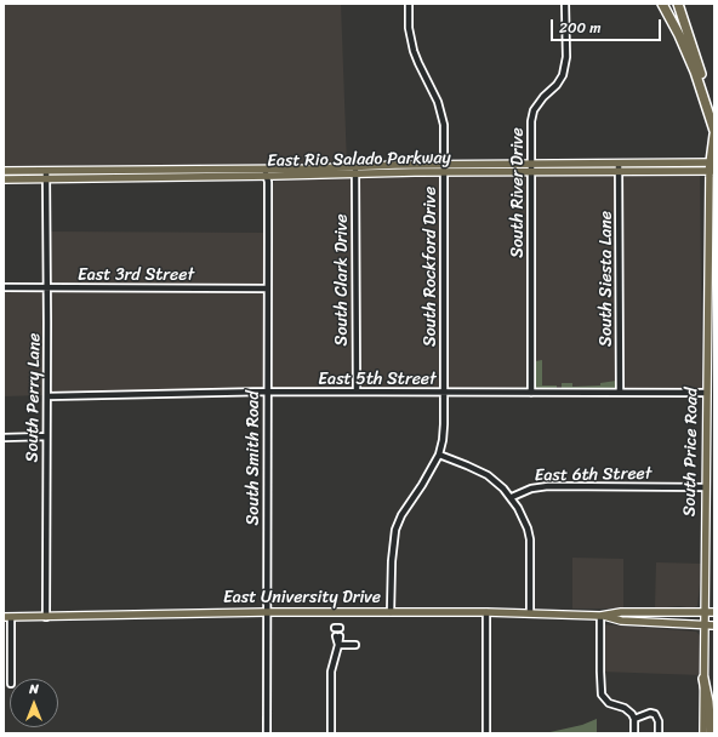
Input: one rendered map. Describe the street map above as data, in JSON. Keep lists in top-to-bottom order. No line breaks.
{"streets":{"main road":["East Rio Salado Parkway","South Price Road","East University Drive"],"street":["South River Drive","South Rockford Drive","East 3rd Street","South Siesta Lane","South Clark Drive","East 5th Street","South Perry Lane","South Smith Road","East 6th Street"]},"crossings":[["East Rio Salado Parkway","South River Drive"],["East Rio Salado Parkway","South Rockford Drive"],["East Rio Salado Parkway","South Siesta Lane"],["East Rio Salado Parkway","South Clark Drive"],["East Rio Salado Parkway","South Perry Lane"],["East Rio Salado Parkway","South Price Road"],["East Rio Salado Parkway","South Smith Road"],["South River Drive","East 5th Street"],["South Rockford Drive","East 5th Street"],["South Rockford Drive","East 6th Street"],["South Rockford Drive","East University Drive"],["East 3rd Street","South Perry Lane"],["East 3rd Street","South Smith Road"],["South Siesta Lane","East 5th Street"],["South Clark Drive","East 5th Street"],["East 5th Street","South Perry Lane"],["East 5th Street","South Price Road"],["East 5th Street","South Smith Road"],["South Perry Lane","East University Drive"],["South Price Road","East 6th Street"],["South Price Road","East University Drive"],["South Smith Road","East University Drive"]],"scale_bar":"200 m","north":"top"}
